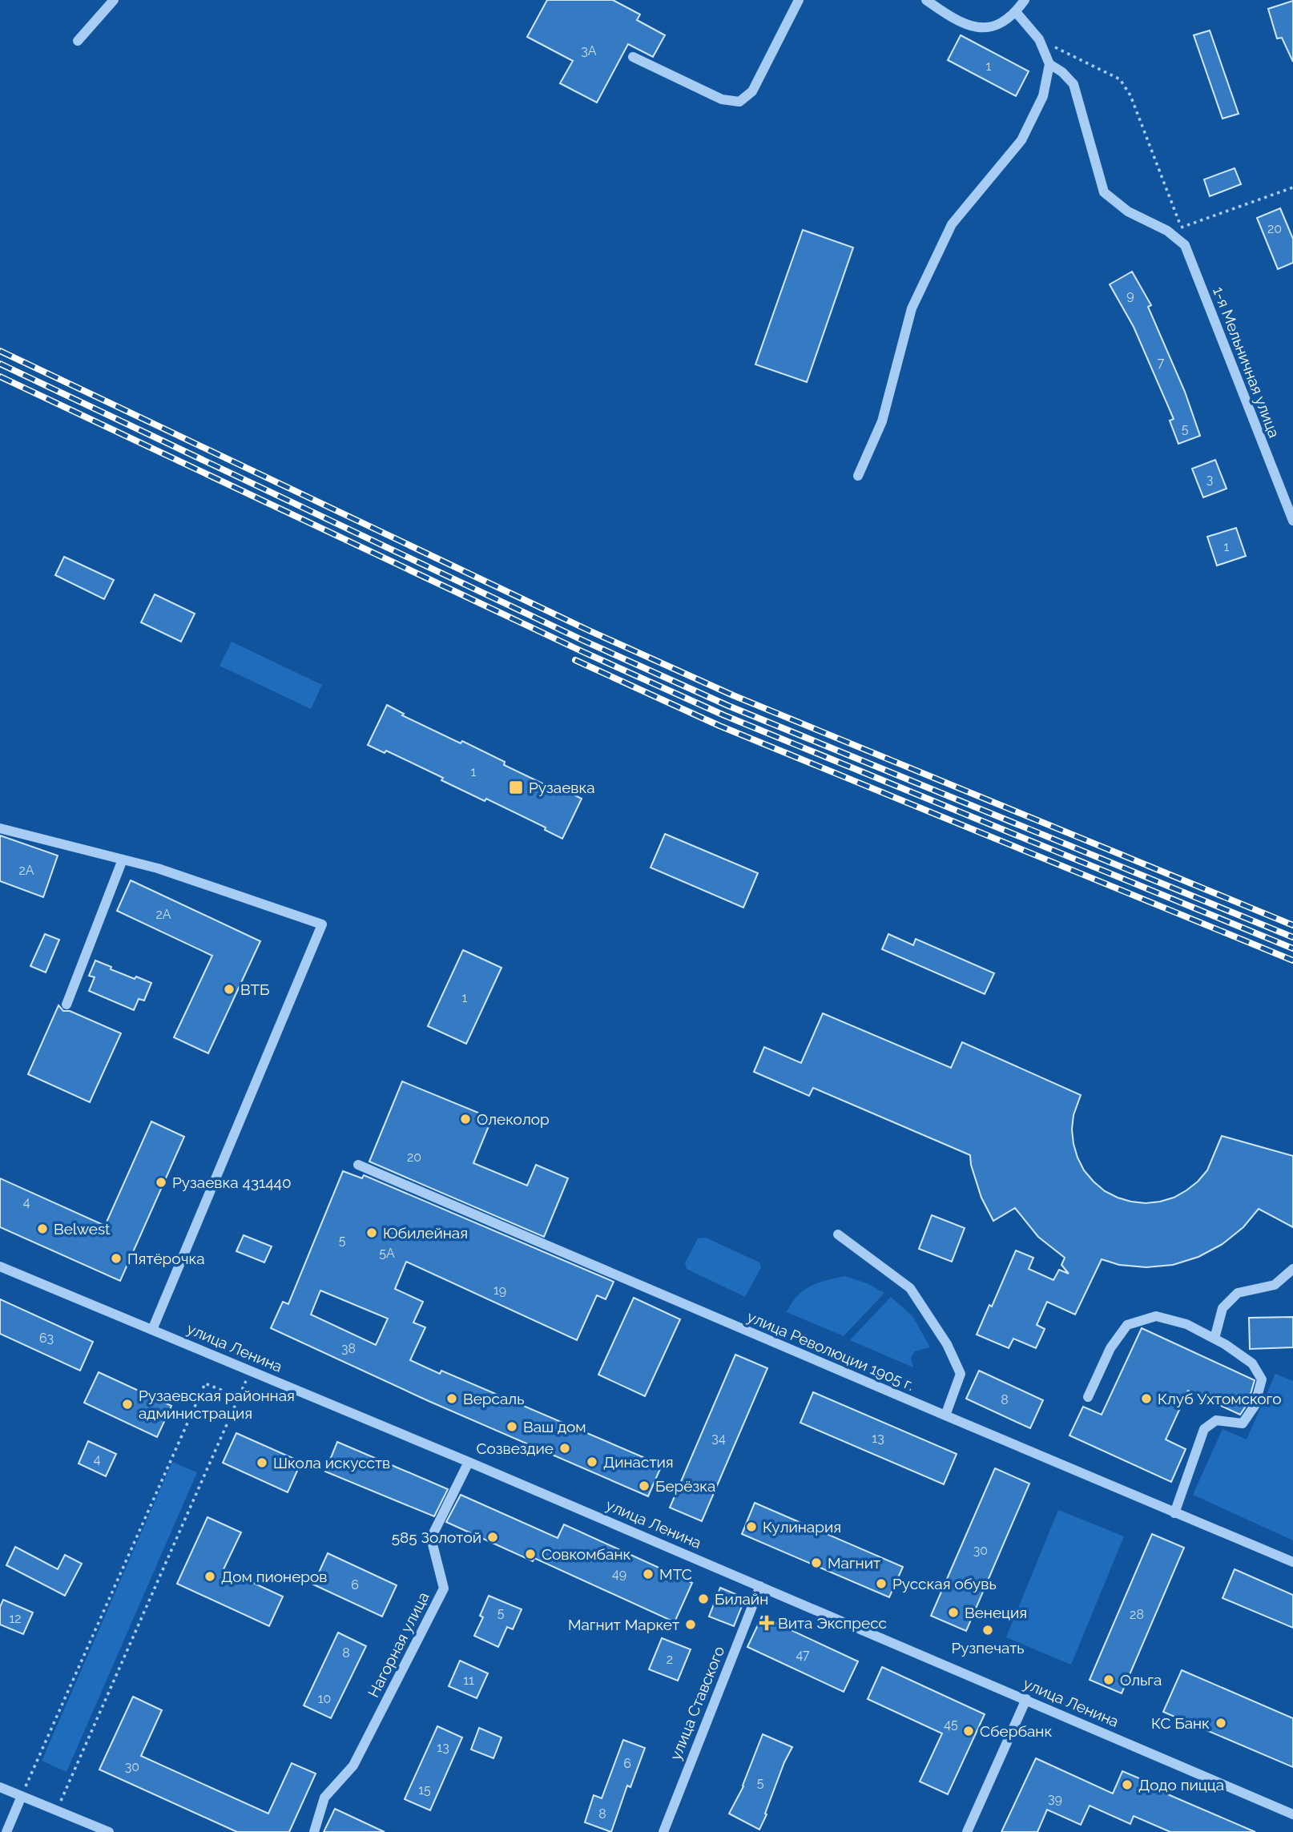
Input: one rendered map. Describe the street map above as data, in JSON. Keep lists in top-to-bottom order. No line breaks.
{"streets":{"street":["1-я Мельничная улица","улица Ленина","улица Революции 1905 г.","Нагорная улица","улица Ставского"]},"crossings":[["улица Ленина","Нагорная улица"],["улица Ленина","улица Ставского"]],"places":{"transit":["Рузаевка"],"other":["ВТБ","Олеколор","Рузаевка 431440","Belwest","Юбилейная","Пятёрочка","Версаль","Клуб Ухтомского","Рузаевская районная администрация","Ваш дом","Созвездие","Династия","Школа искусств","Берёзка","Кулинария","585 Золотой","Совкомбанк","Магнит","МТС","Дом пионеров","Русская обувь","Билайн","Венеция","Магнит Маркет","Рузпечать","Ольга","КС Банк","Сбербанк","Додо пицца"],"health":["Вита Экспресс"]},"house_numbers":["3А","1","20","9","7","5","3","1","1","2А","2А","1","20","4","5","5А","19","63","38","8","34","13","4","30","49","6","5","28","12","8","47","2","11","10","45","13","6","30","5","15","39","8"]}
